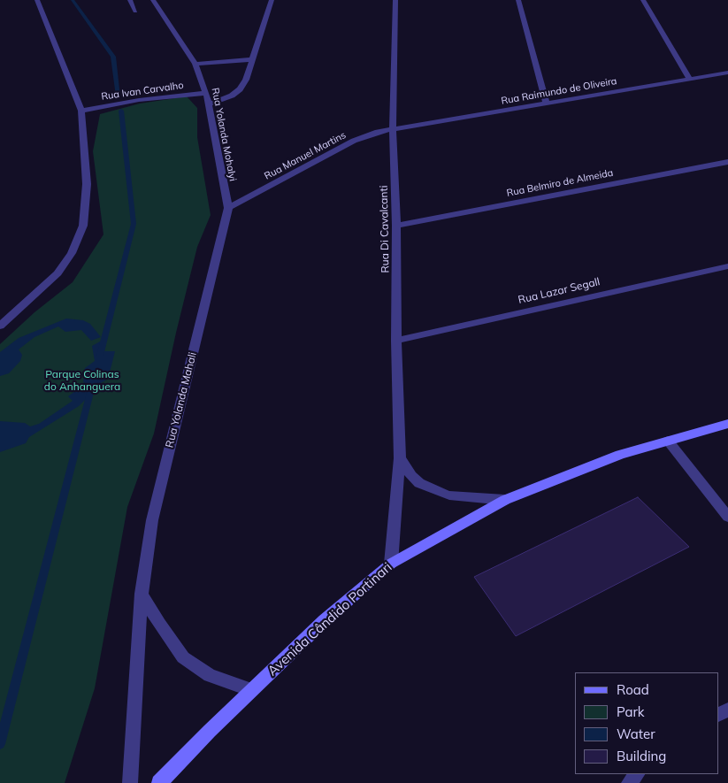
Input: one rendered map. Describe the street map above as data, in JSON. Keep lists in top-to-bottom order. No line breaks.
{"streets":{"main road":["Avenida Cândido Portinari"],"street":["Rua Ivan Carvalho","Rua Raimundo de Oliveira","Rua Yolanda Mohalyi","Rua Manuel Martins","Rua Belmiro de Almeida","Rua Di Cavalcanti","Rua Lazar Segall","Rua Yolanda Mahali"]},"crossings":[["Rua Ivan Carvalho","Rua Yolanda Mohalyi"],["Rua Raimundo de Oliveira","Rua Manuel Martins"],["Rua Raimundo de Oliveira","Rua Di Cavalcanti"],["Rua Yolanda Mohalyi","Rua Manuel Martins"],["Rua Yolanda Mohalyi","Rua Yolanda Mahali"],["Rua Manuel Martins","Rua Di Cavalcanti"],["Rua Manuel Martins","Rua Yolanda Mahali"],["Rua Belmiro de Almeida","Rua Di Cavalcanti"],["Rua Di Cavalcanti","Rua Lazar Segall"],["Rua Di Cavalcanti","Avenida Cândido Portinari"]],"parks":["Parque Colinas do Anhanguera"],"legend":["Road","Park","Water","Building"]}
